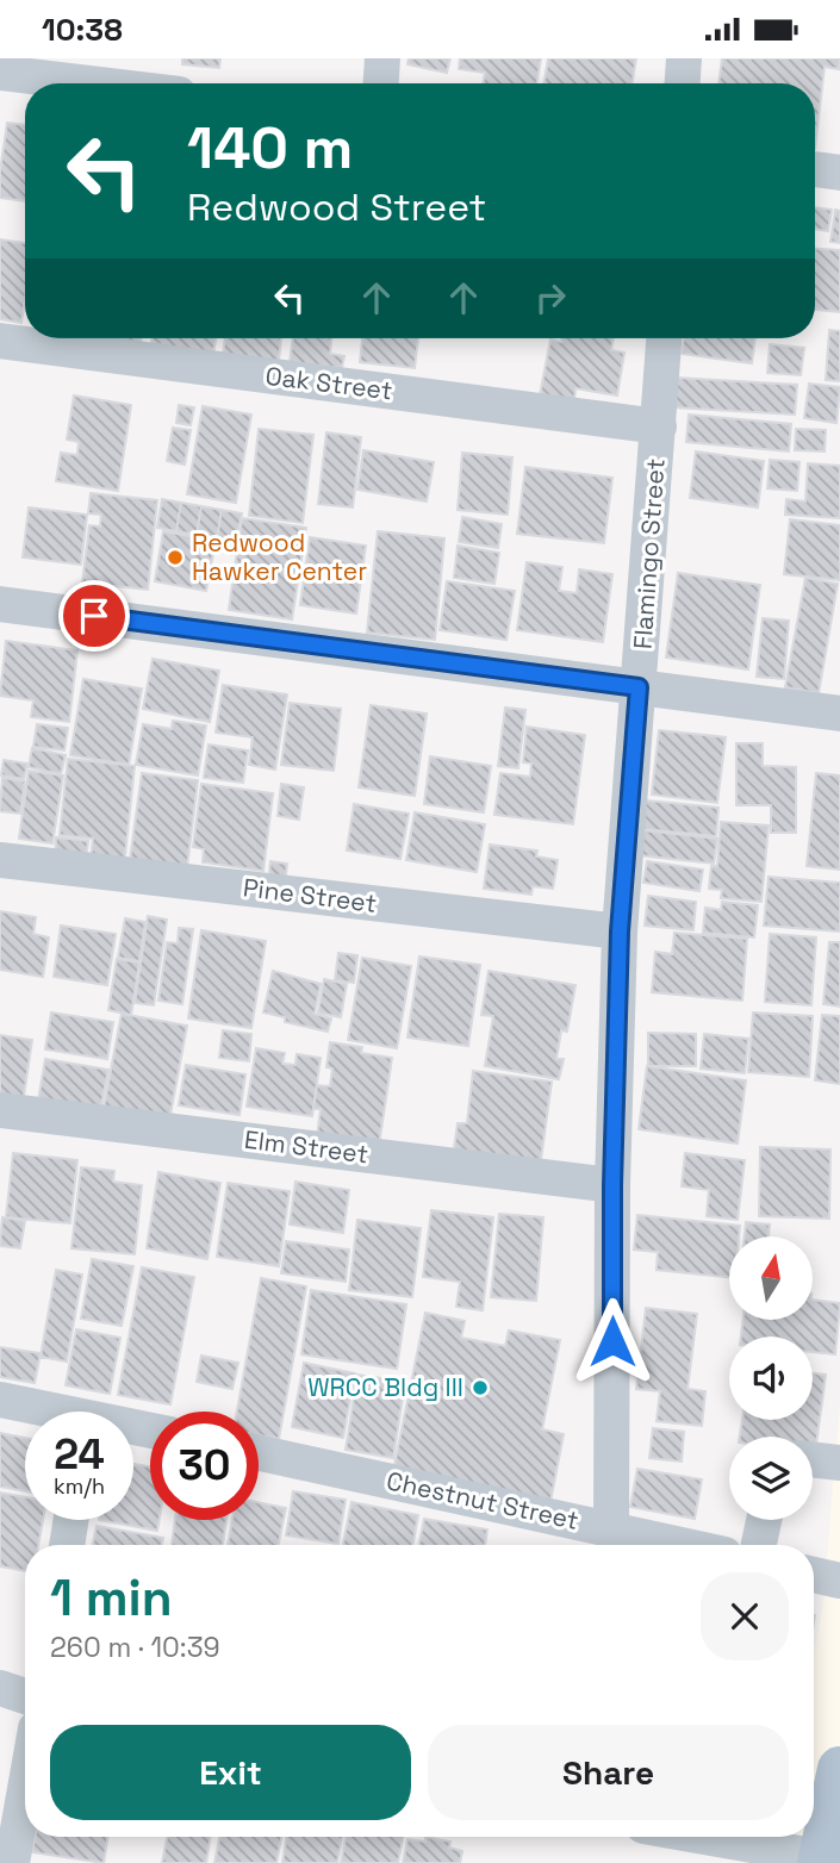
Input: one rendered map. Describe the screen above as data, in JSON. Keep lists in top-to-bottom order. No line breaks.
{"streets":{"street":["Oak Street","Flamingo Street","Pine Street","Elm Street","Chestnut Street"]},"crossings":[["Oak Street","Flamingo Street"],["Flamingo Street","Pine Street"],["Flamingo Street","Elm Street"],["Flamingo Street","Chestnut Street"]],"places":["Redwood Hawker Center","WRCC Bldg III"],"north":"top","page":{"status":"10:38","turn":["140 m","Redwood Street"],"speed":"24 km/h","limit":"30","heading":["1 min","260 m · 10:39"],"buttons":["Exit","Share"]}}
